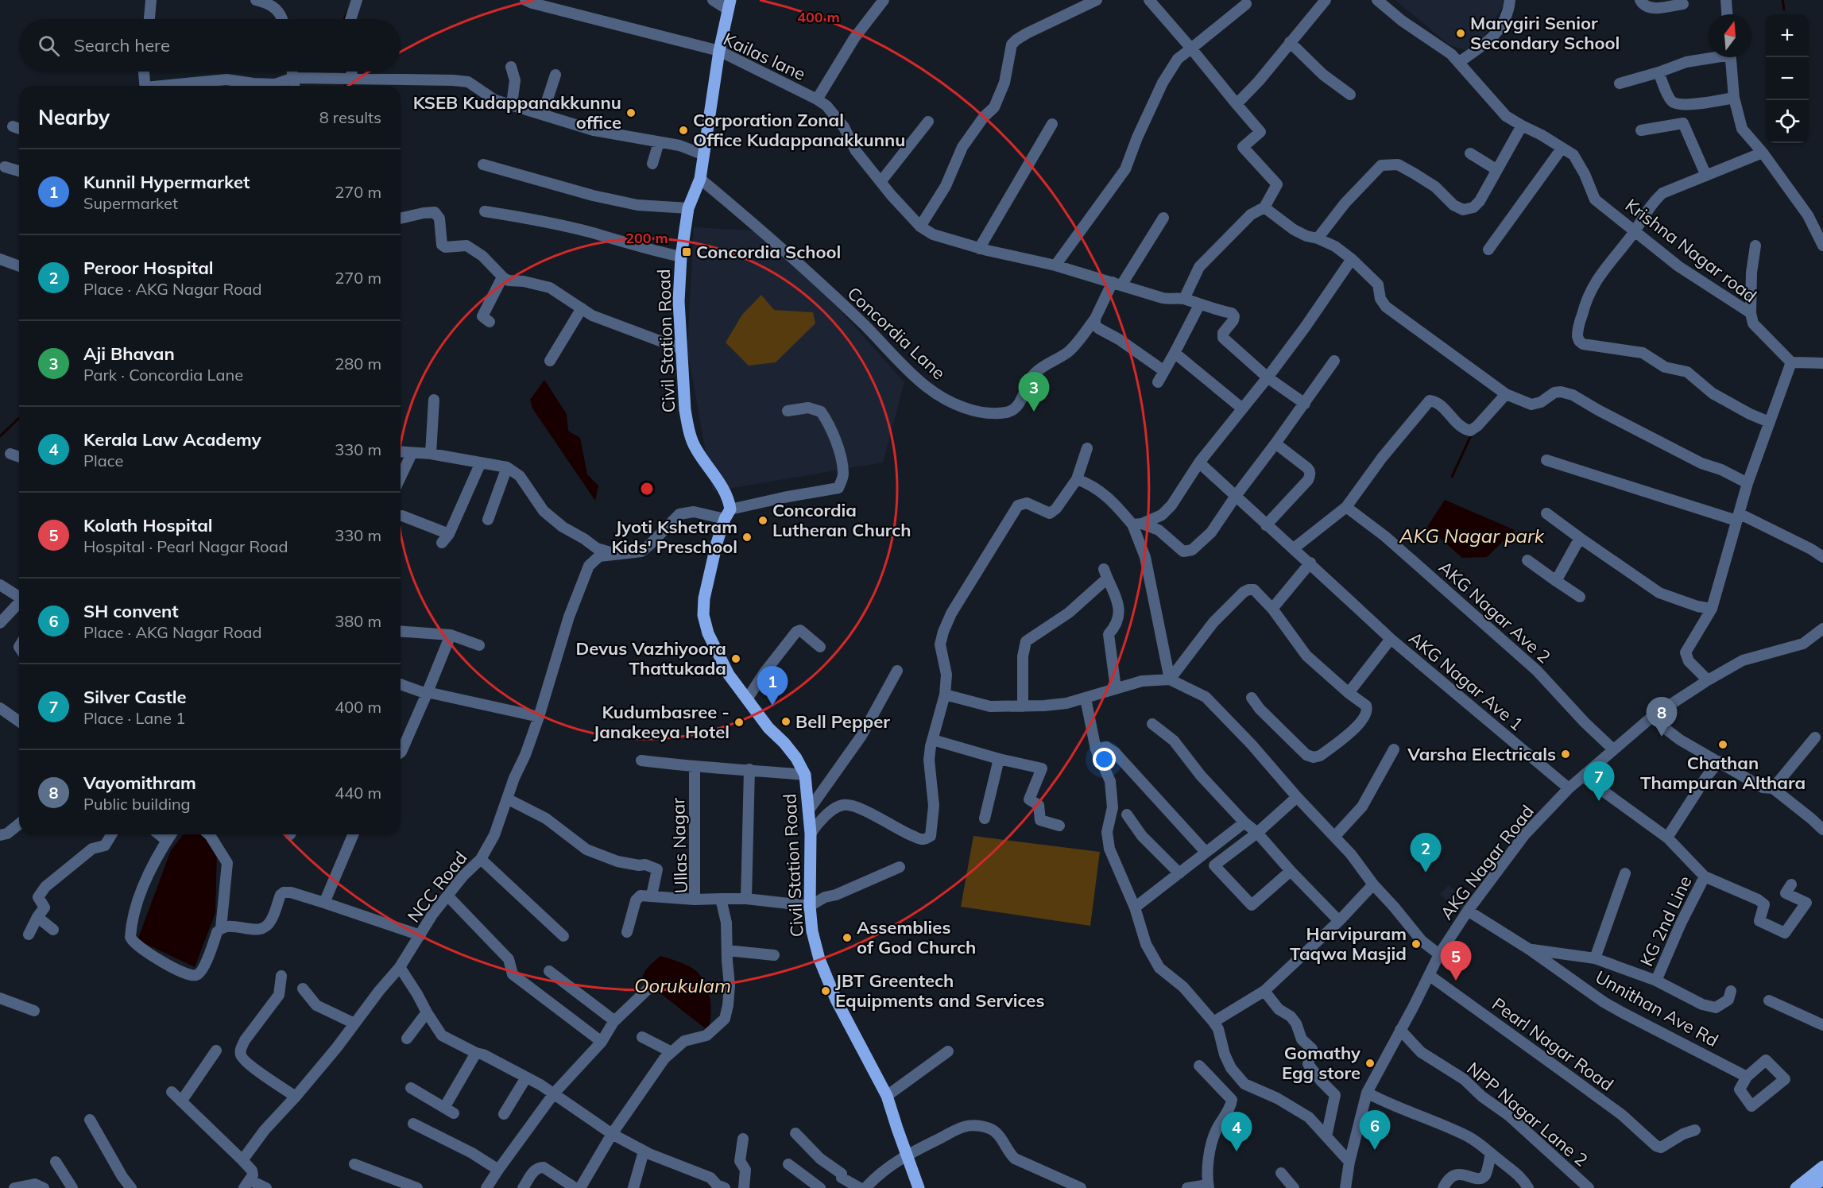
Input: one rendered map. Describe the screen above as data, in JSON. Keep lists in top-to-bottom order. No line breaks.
{"streets":{"main road":["Civil Station Road"],"street":["Kailas lane","Krishna Nagar road","Concordia Lane","AKG Nagar Ave 2","AKG Nagar Ave 1","Ullas Nagar","AKG Nagar Road","NCC Road","KG 2nd Line","Unnithan Ave Rd","Pearl Nagar Road","NPP Nagar Lane 2"]},"crossings":[["Kailas lane","Civil Station Road"],["Concordia Lane","Civil Station Road"],["Civil Station Road","Ullas Nagar"],["AKG Nagar Ave 2","AKG Nagar Road"],["AKG Nagar Ave 1","AKG Nagar Road"],["AKG Nagar Road","Unnithan Ave Rd"],["AKG Nagar Road","Pearl Nagar Road"],["AKG Nagar Road","NPP Nagar Lane 2"],["KG 2nd Line","Unnithan Ave Rd"]],"water":["AKG Nagar park","Oorukulam"],"places":{"other":["Marygiri Senior Secondary School","KSEB Kudappanakkunnu office","Corporation Zonal Office Kudappanakkunnu","Concordia Lutheran Church","Jyoti Kshetram Kids' Preschool","Devus Vazhiyoora Thattukada","Bell Pepper","Kudumbasree - Janakeeya Hotel","Chathan Thampuran Althara","Varsha Electricals","Assemblies of God Church","Harvipuram Taqwa Masjid","JBT Greentech Equipments and Services","Gomathy Egg store"],"transit":["Concordia School"]},"north":"top","page":{"map_buttons":["+","−"],"search":"Search here","heading":["Nearby","8 results"],"list":[{"mark":"1","name":"Kunnil Hypermarket","note":"Supermarket","value":"270 m"},{"mark":"2","name":"Peroor Hospital","note":"Place · AKG Nagar Road","value":"270 m"},{"mark":"3","name":"Aji Bhavan","note":"Park · Concordia Lane","value":"280 m"},{"mark":"4","name":"Kerala Law Academy","note":"Place","value":"330 m"},{"mark":"5","name":"Kolath Hospital","note":"Hospital · Pearl Nagar Road","value":"330 m"},{"mark":"6","name":"SH convent","note":"Place · AKG Nagar Road","value":"380 m"},{"mark":"7","name":"Silver Castle","note":"Place · Lane 1","value":"400 m"},{"mark":"8","name":"Vayomithram","note":"Public building","value":"440 m"}],"pins":["3","1","8","7","2","5","6","4"]},"rings":["400 m","200 m"]}
